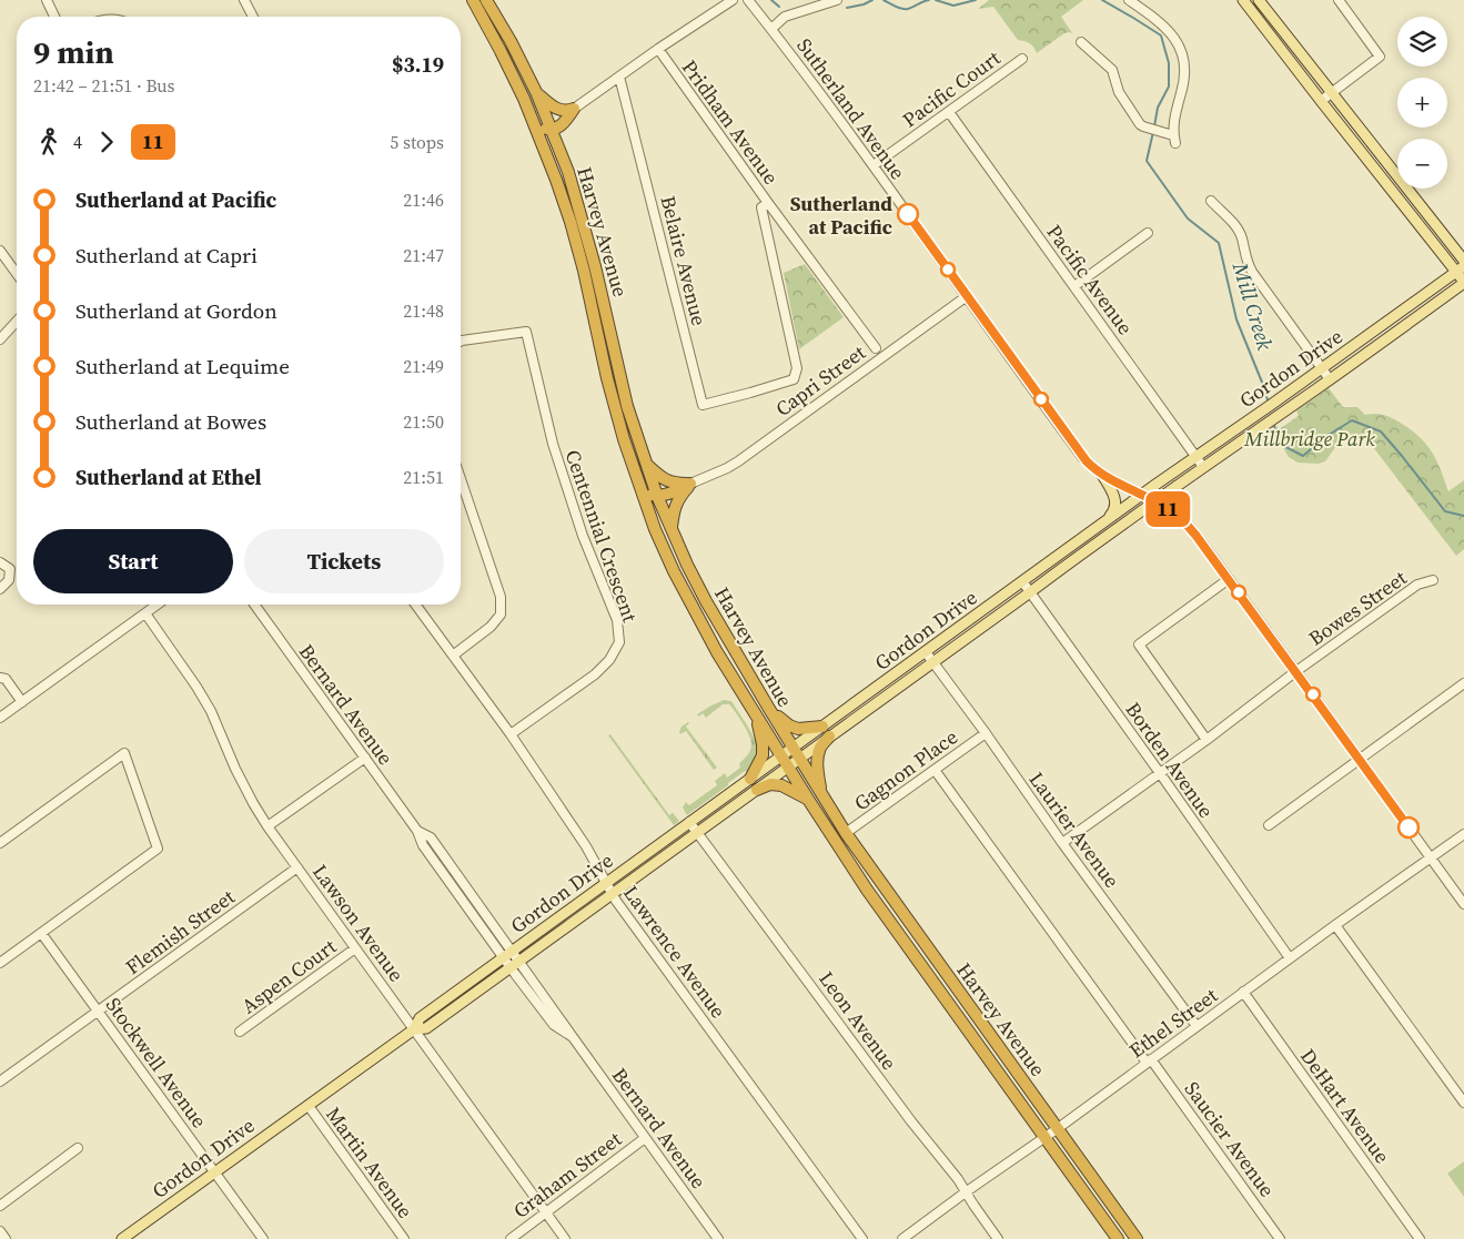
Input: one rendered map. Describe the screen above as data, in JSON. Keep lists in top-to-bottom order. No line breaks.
{"streets":{"highway":["Harvey Avenue"],"main road":["Gordon Drive"],"street":["Pacific Court","Sutherland Avenue","Pridham Avenue","Belaire Avenue","Pacific Avenue","Capri Street","Centennial Crescent","Bowes Street","Bernard Avenue","Borden Avenue","Gagnon Place","Laurier Avenue","Lawson Avenue","Flemish Street","Lawrence Avenue","Aspen Court","Leon Avenue","Ethel Street","Stockwell Avenue","DeHart Avenue","Saucier Avenue","Martin Avenue","Graham Street"]},"crossings":[["Pacific Court","Sutherland Avenue"],["Pacific Court","Pacific Avenue"],["Sutherland Avenue","Gordon Drive"],["Sutherland Avenue","Capri Street"],["Sutherland Avenue","Bowes Street"],["Sutherland Avenue","Ethel Street"],["Pridham Avenue","Belaire Avenue"],["Harvey Avenue","Gordon Drive"],["Harvey Avenue","Gagnon Place"],["Harvey Avenue","Ethel Street"],["Pacific Avenue","Gordon Drive"],["Gordon Drive","Bernard Avenue"],["Gordon Drive","Borden Avenue"],["Gordon Drive","Laurier Avenue"],["Gordon Drive","Lawson Avenue"],["Gordon Drive","Lawrence Avenue"],["Gordon Drive","Leon Avenue"],["Gordon Drive","Stockwell Avenue"],["Gordon Drive","Martin Avenue"],["Centennial Crescent","Lawrence Avenue"],["Bowes Street","Borden Avenue"],["Bowes Street","Laurier Avenue"],["Bernard Avenue","Graham Street"],["Borden Avenue","Ethel Street"],["Gagnon Place","Laurier Avenue"],["Gagnon Place","Saucier Avenue"],["Laurier Avenue","Ethel Street"],["Lawson Avenue","Flemish Street"],["Lawson Avenue","Aspen Court"],["Lawson Avenue","Graham Street"],["Flemish Street","Stockwell Avenue"],["Leon Avenue","Ethel Street"],["Ethel Street","DeHart Avenue"],["Ethel Street","Saucier Avenue"]],"water":["Mill Creek"],"parks":["Millbridge Park"],"places":["Sutherland at Pacific"],"lines":["bus line 11"],"page":{"on_map":"11","map_buttons":["+","−"],"heading":["9 min","21:42 – 21:51 · Bus","$3.19"],"legs":["4","11","5 stops"],"list":[{"name":"Sutherland at Pacific","value":"21:46"},{"name":"Sutherland at Capri","value":"21:47"},{"name":"Sutherland at Gordon","value":"21:48"},{"name":"Sutherland at Lequime","value":"21:49"},{"name":"Sutherland at Bowes","value":"21:50"},{"name":"Sutherland at Ethel","value":"21:51"}],"buttons":["Start","Tickets"]}}
